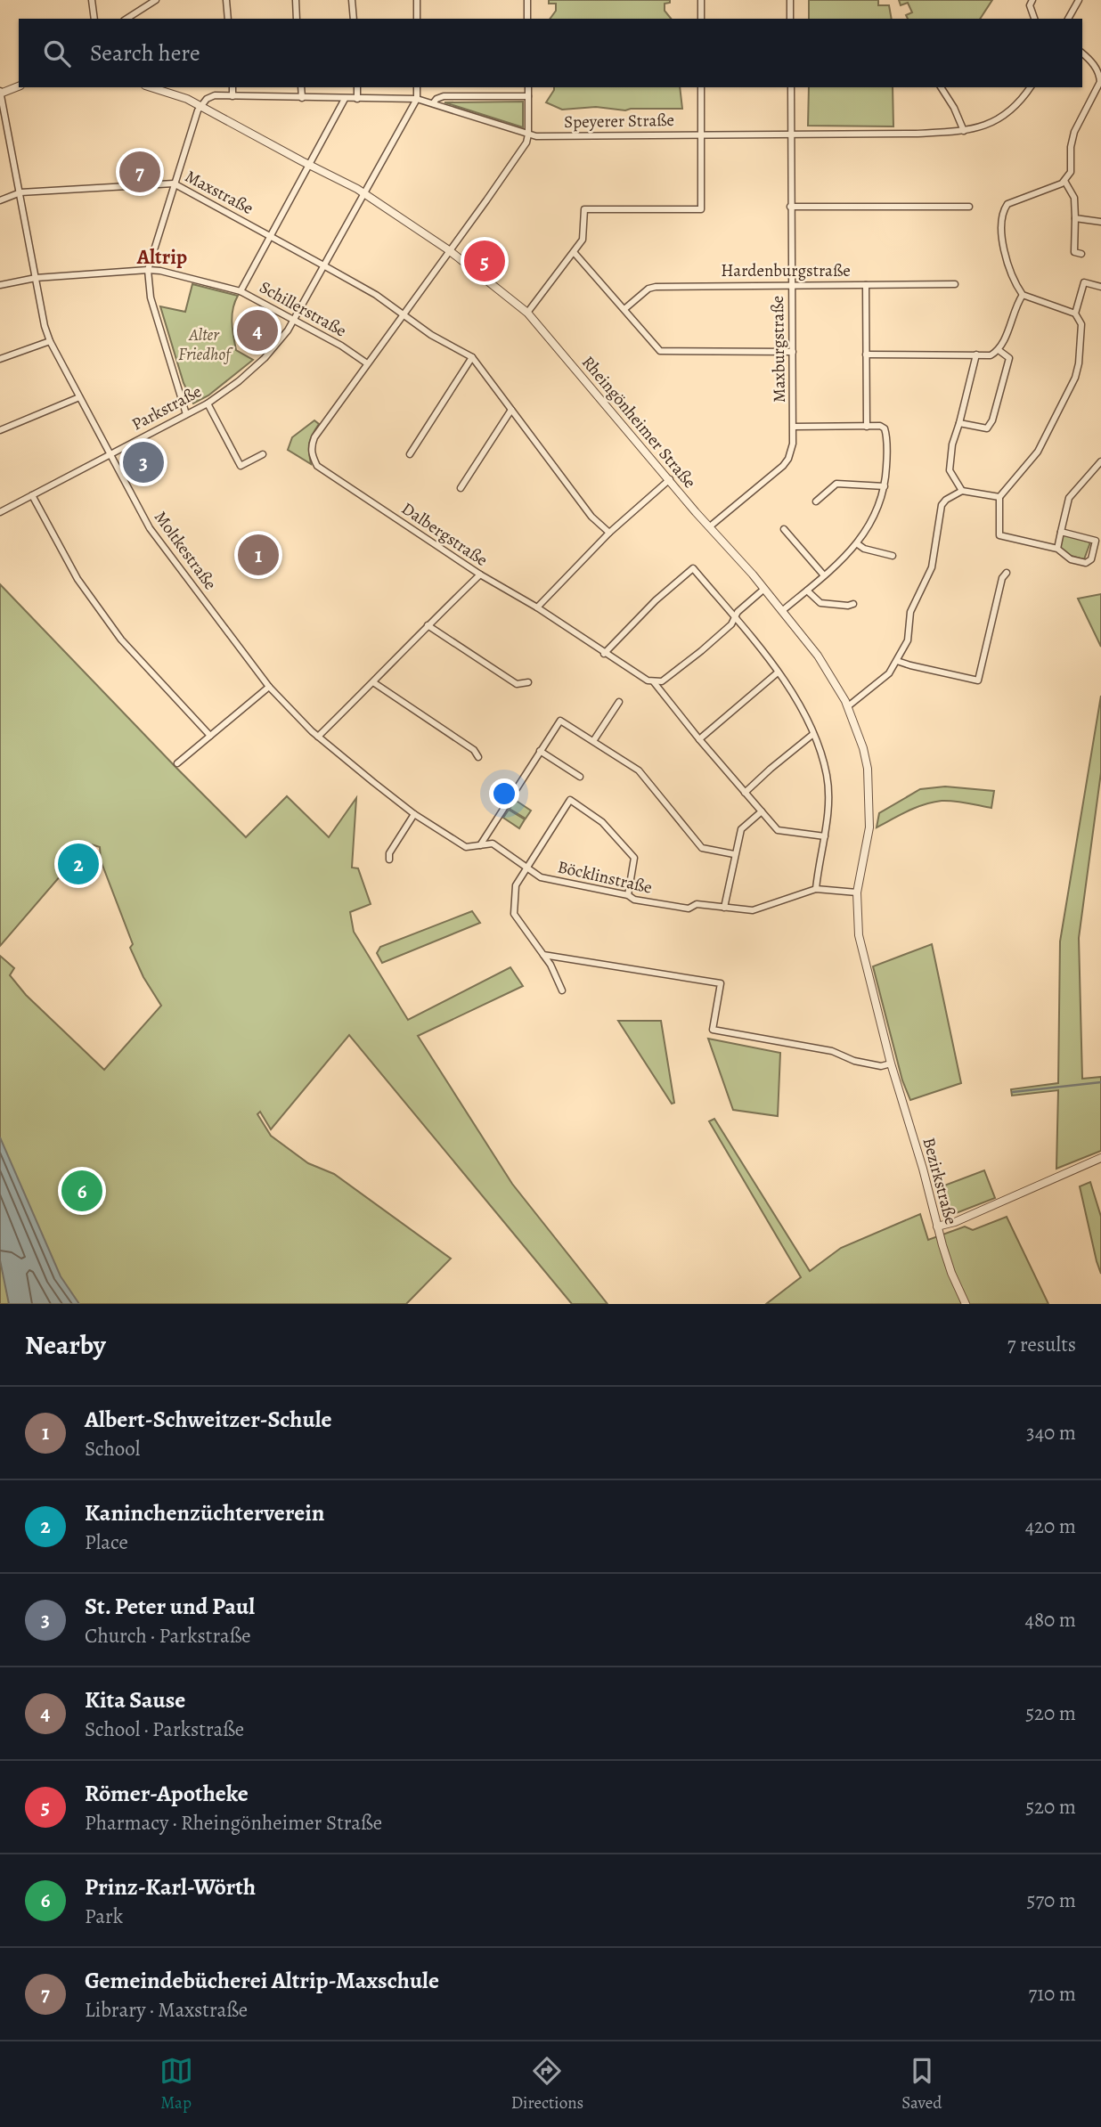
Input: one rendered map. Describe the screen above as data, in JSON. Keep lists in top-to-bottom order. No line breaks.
{"streets":{"street":["Speyerer Straße","Maxstraße","Hardenburgstraße","Schillerstraße","Maxburgstraße","Parkstraße","Rheingönheimer Straße","Dalbergstraße","Moltkestraße","Böcklinstraße","Bezirkstraße"]},"crossings":[["Speyerer Straße","Maxburgstraße"],["Speyerer Straße","Parkstraße"],["Speyerer Straße","Rheingönheimer Straße"],["Speyerer Straße","Dalbergstraße"],["Maxstraße","Parkstraße"],["Maxstraße","Dalbergstraße"],["Maxstraße","Moltkestraße"],["Hardenburgstraße","Maxburgstraße"],["Schillerstraße","Parkstraße"],["Schillerstraße","Dalbergstraße"],["Schillerstraße","Moltkestraße"],["Maxburgstraße","Rheingönheimer Straße"],["Parkstraße","Rheingönheimer Straße"],["Parkstraße","Moltkestraße"],["Rheingönheimer Straße","Dalbergstraße"],["Rheingönheimer Straße","Böcklinstraße"],["Rheingönheimer Straße","Bezirkstraße"],["Moltkestraße","Böcklinstraße"],["Böcklinstraße","Bezirkstraße"]],"districts":["Altrip"],"parks":["Alter Friedhof"],"page":{"search":"Search here","pins":["7","5","4","3","1","2","6"],"heading":["Nearby","7 results"],"list":[{"mark":"1","name":"Albert-Schweitzer-Schule","note":"School","value":"340 m"},{"mark":"2","name":"Kaninchenzüchterverein","note":"Place","value":"420 m"},{"mark":"3","name":"St. Peter und Paul","note":"Church · Parkstraße","value":"480 m"},{"mark":"4","name":"Kita Sause","note":"School · Parkstraße","value":"520 m"},{"mark":"5","name":"Römer-Apotheke","note":"Pharmacy · Rheingönheimer Straße","value":"520 m"},{"mark":"6","name":"Prinz-Karl-Wörth","note":"Park","value":"570 m"},{"mark":"7","name":"Gemeindebücherei Altrip-Maxschule","note":"Library · Maxstraße","value":"710 m"}],"nav":["Map","Directions","Saved"]}}
